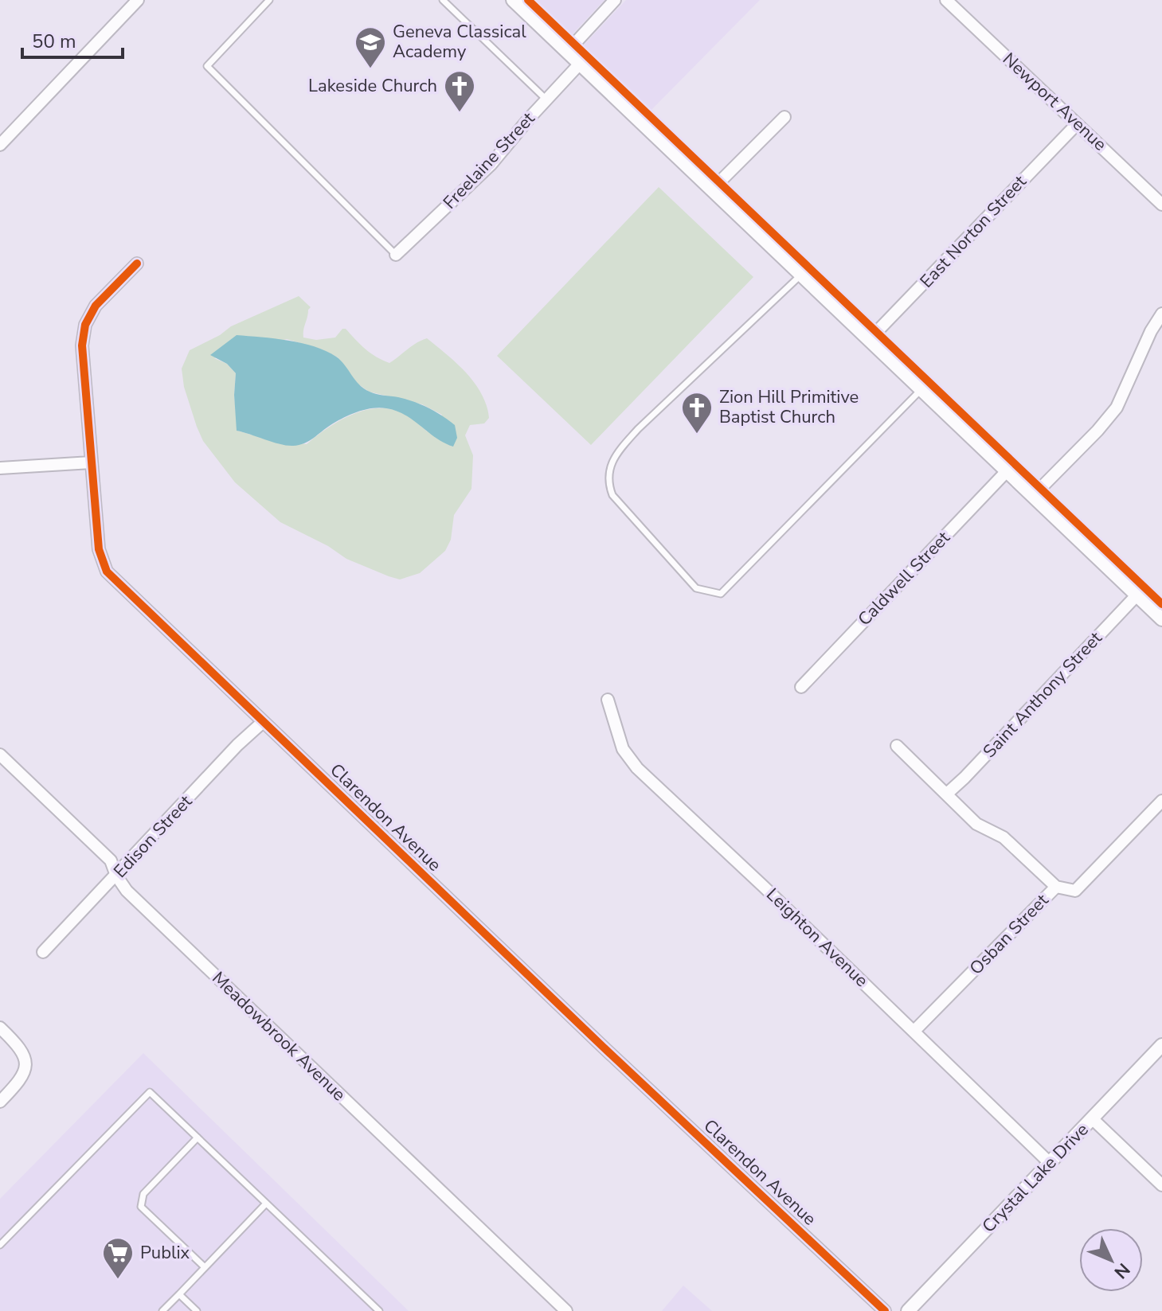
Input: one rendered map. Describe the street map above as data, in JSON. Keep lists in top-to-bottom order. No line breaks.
{"streets":{"street":["Newport Avenue","Freelaine Street","East Norton Street","Caldwell Street","Saint Anthony Street","Clarendon Avenue","Edison Street","Osban Street","Leighton Avenue","Meadowbrook Avenue","Crystal Lake Drive"]},"crossings":[["Newport Avenue","East Norton Street"],["Clarendon Avenue","Edison Street"],["Edison Street","Meadowbrook Avenue"],["Osban Street","Leighton Avenue"],["Leighton Avenue","Crystal Lake Drive"]],"places":{"school or university":["Geneva Classical Academy"],"church":["Lakeside Church","Zion Hill Primitive Baptist Church"],"supermarket":["Publix"]},"scale_bar":"50 m","north":"bottom right"}
